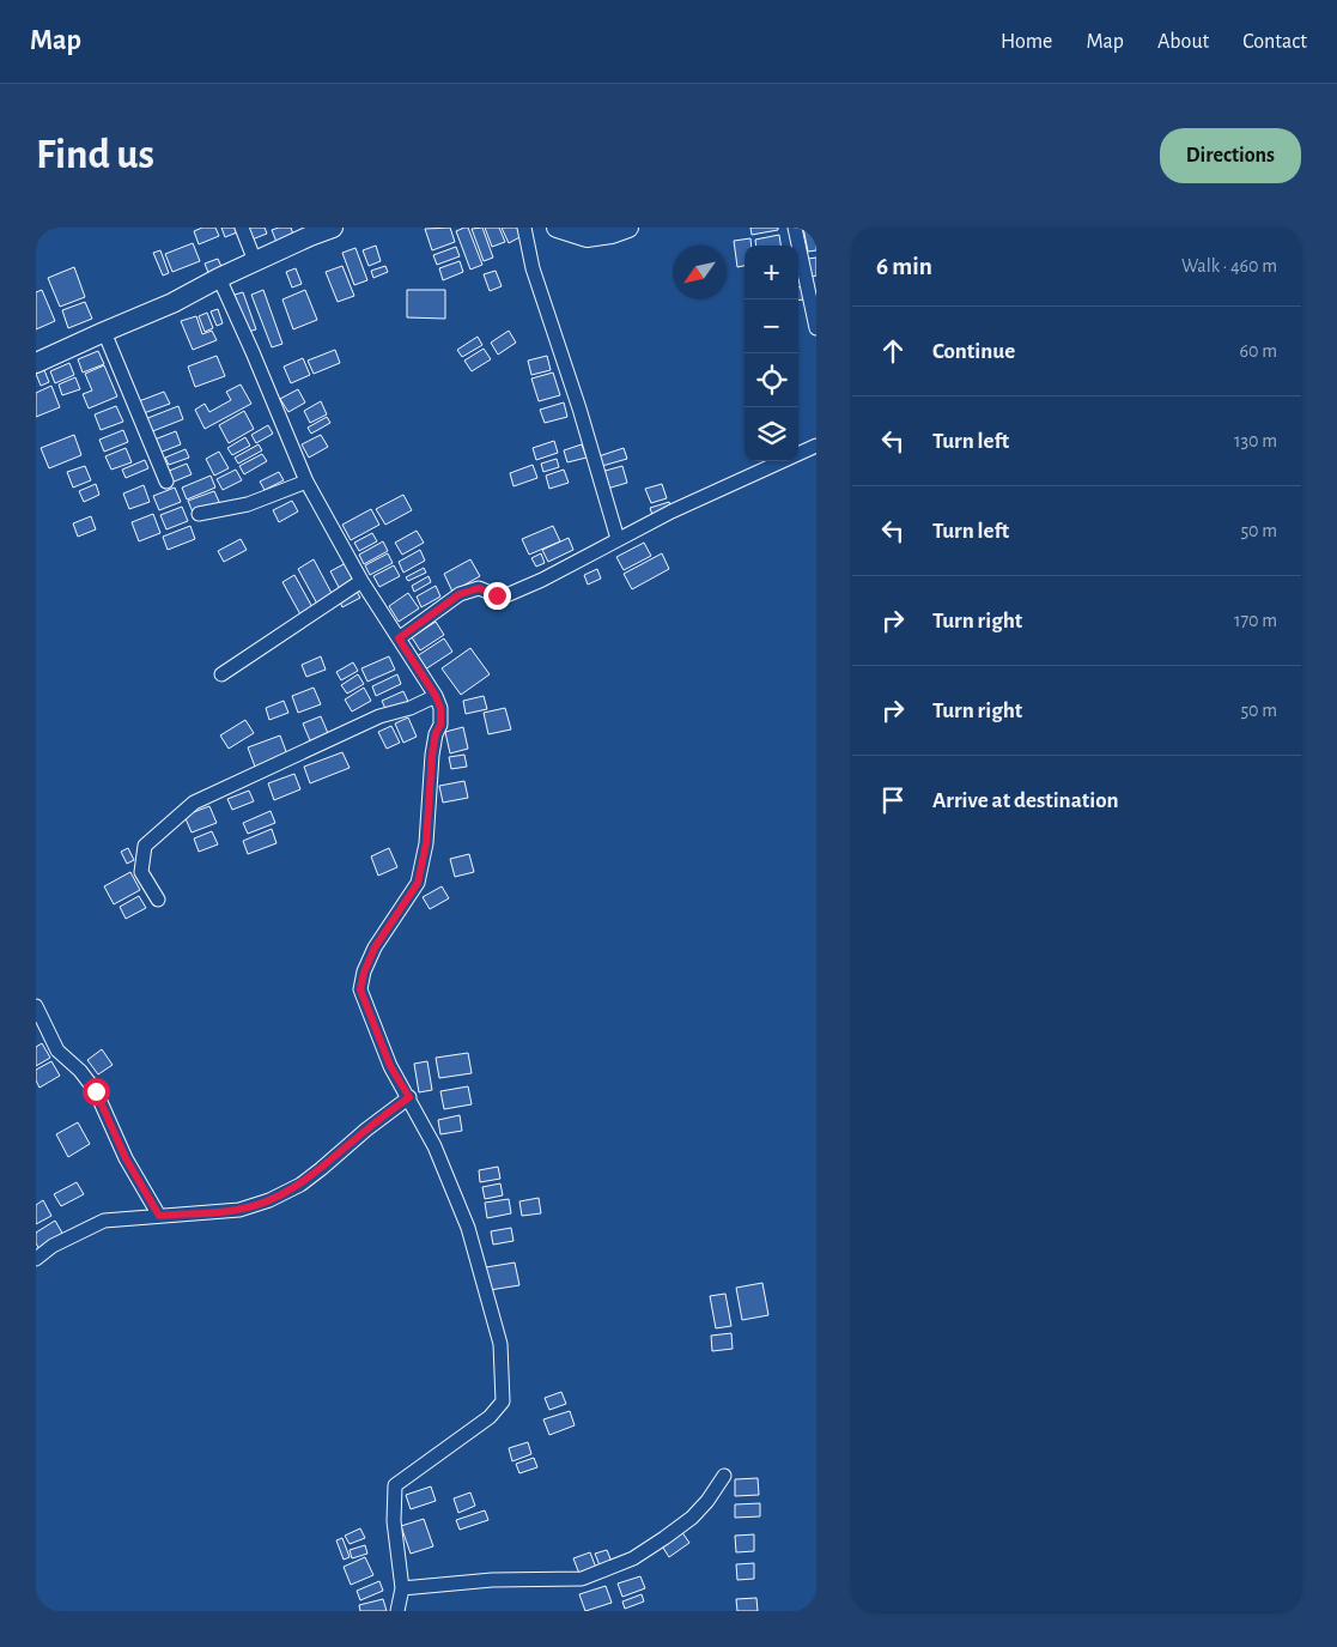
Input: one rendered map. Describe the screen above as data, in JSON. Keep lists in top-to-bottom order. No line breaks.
{"north":"bottom left","page":{"header":"Map","nav":["Home","Map","About","Contact"],"buttons":"Directions","title":"Find us","heading":["6 min","Walk · 460 m"],"map_buttons":["+","−"],"list":[["Continue","60 m"],["Turn left","130 m"],["Turn left","50 m"],["Turn right","170 m"],["Turn right","50 m"],"Arrive at destination"]}}
